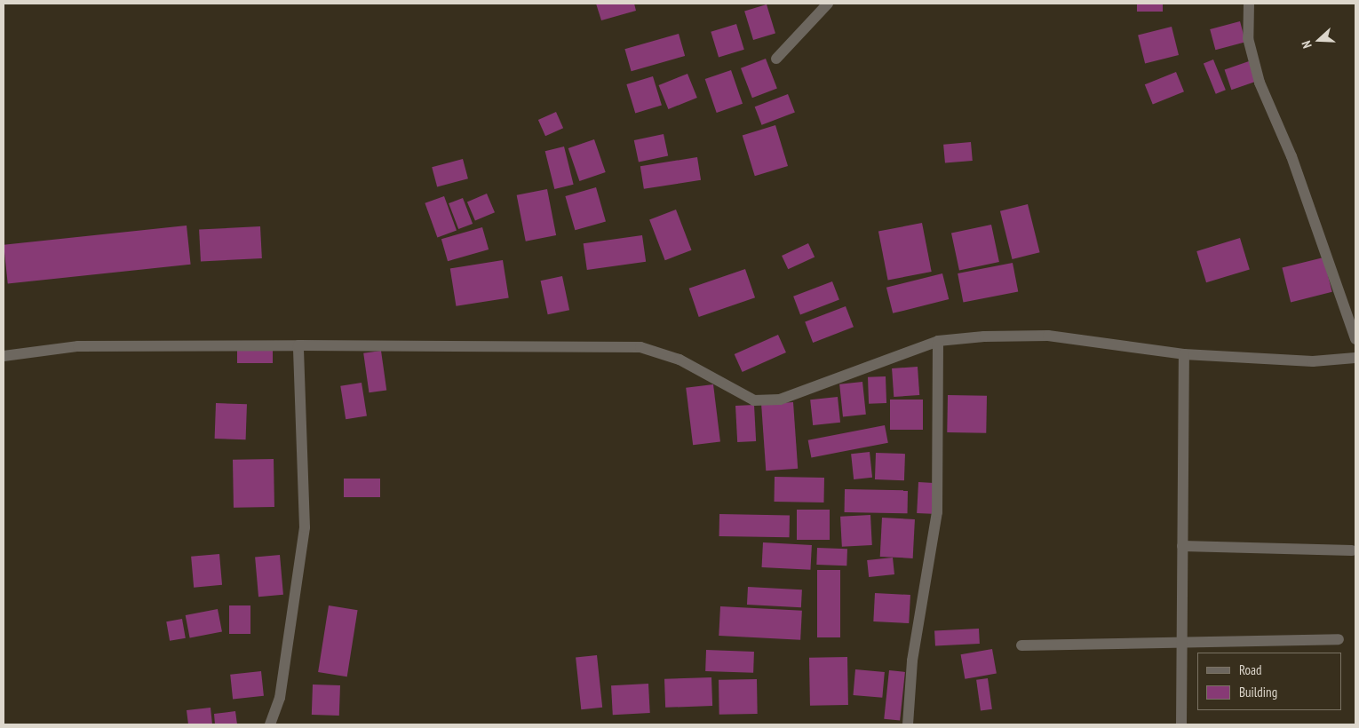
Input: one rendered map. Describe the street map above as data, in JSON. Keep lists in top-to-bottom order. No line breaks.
{"legend":["Road","Building"],"north":"left"}
